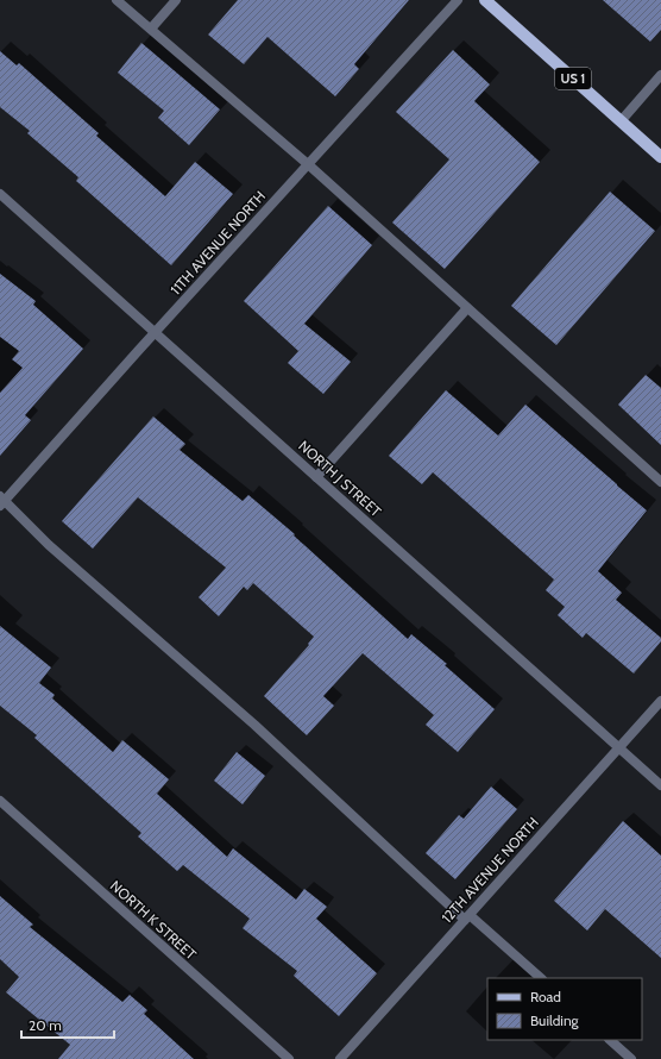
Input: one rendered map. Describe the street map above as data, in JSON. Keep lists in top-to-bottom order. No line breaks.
{"streets":{"main road":["US 1"],"street":["11TH AVENUE NORTH","NORTH J STREET","12TH AVENUE NORTH","NORTH K STREET"]},"crossings":[["11TH AVENUE NORTH","NORTH J STREET"],["NORTH J STREET","12TH AVENUE NORTH"]],"legend":["Road","Building"],"scale_bar":"20 m"}
